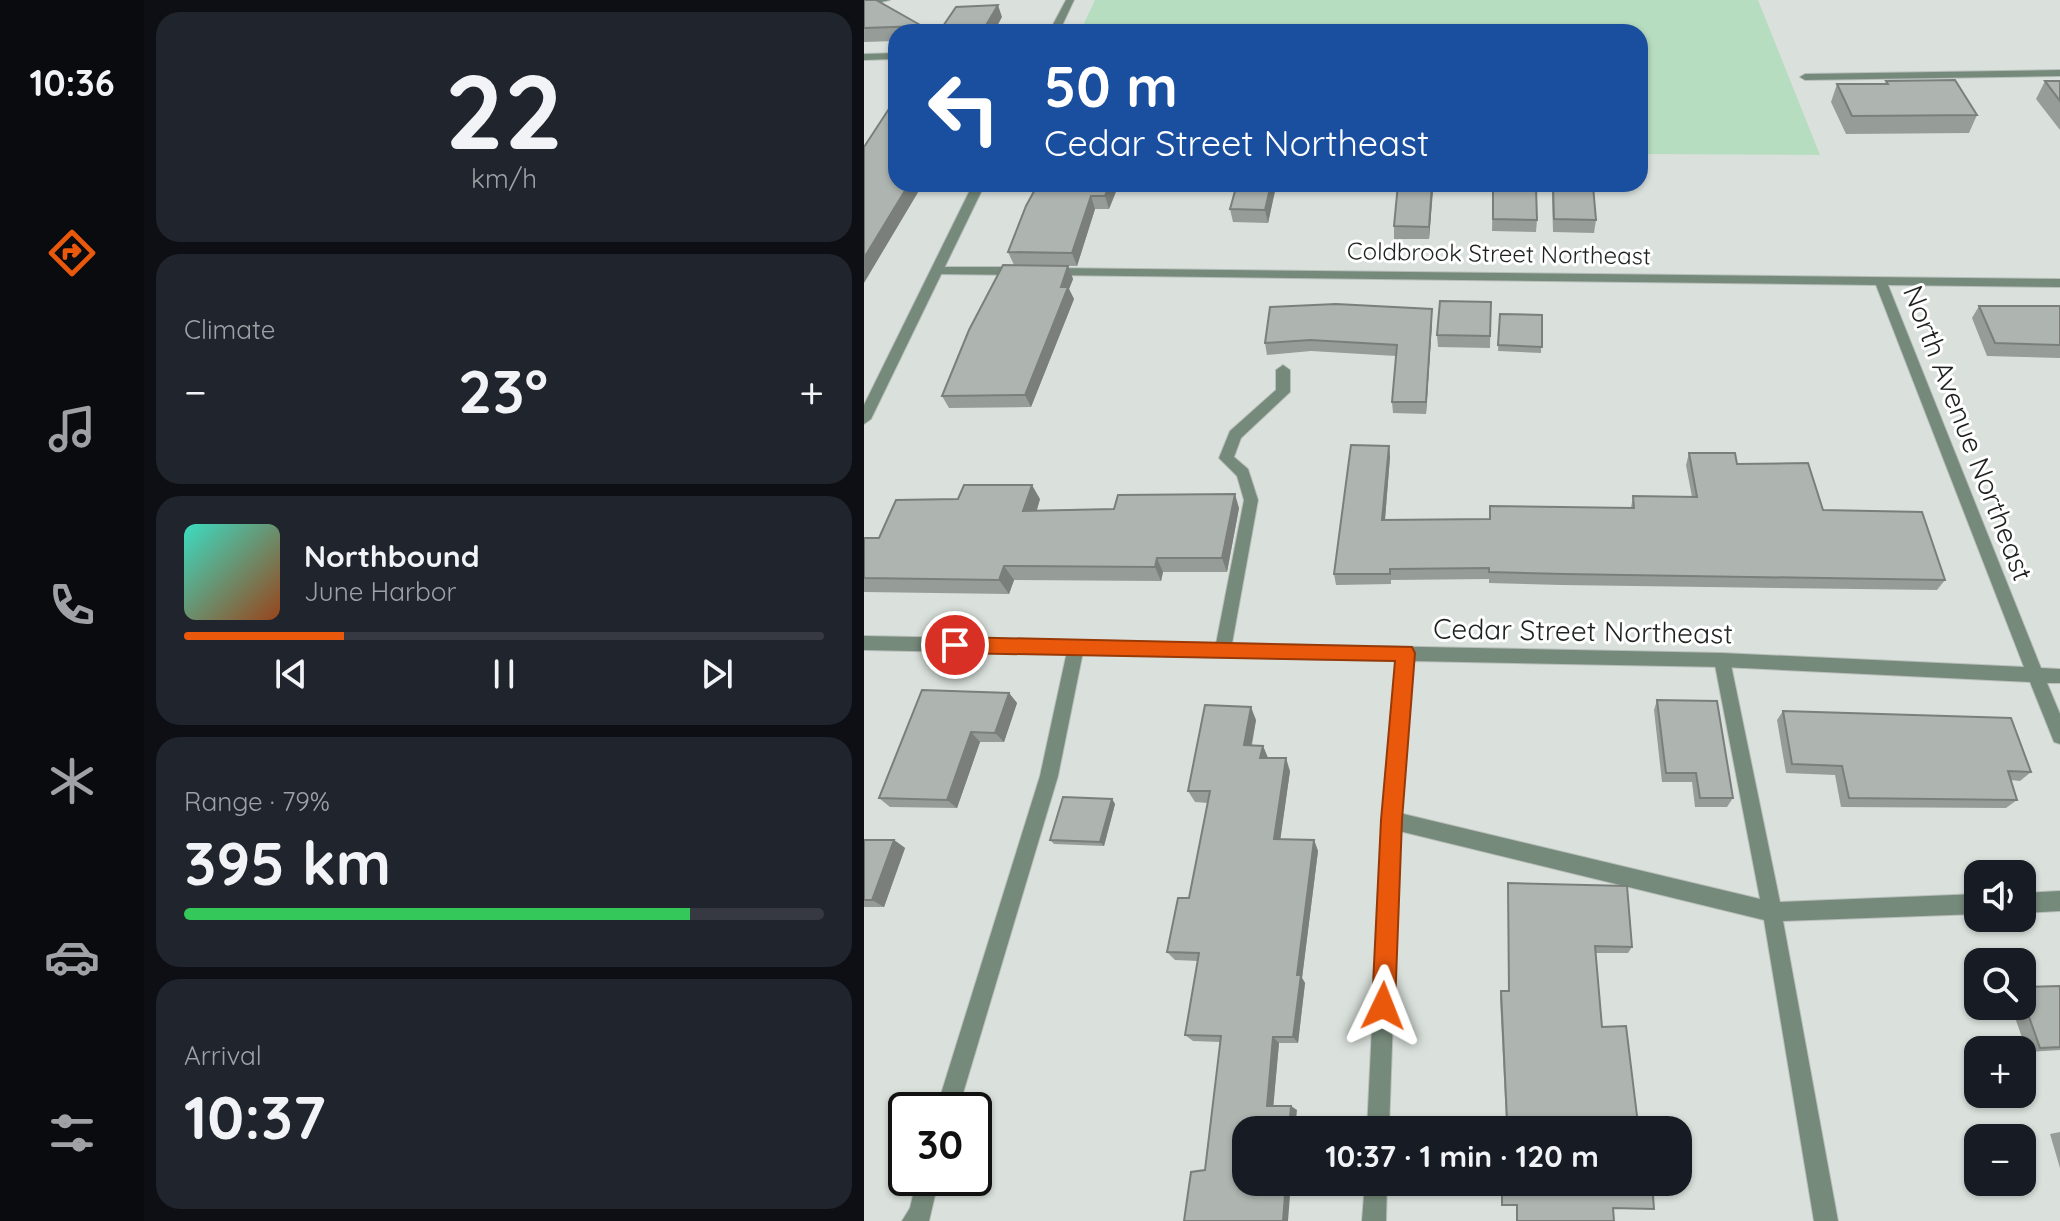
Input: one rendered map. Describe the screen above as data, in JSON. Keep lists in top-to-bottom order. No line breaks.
{"streets":{"street":["Coldbrook Street Northeast","North Avenue Northeast","Cedar Street Northeast"]},"crossings":[["Coldbrook Street Northeast","North Avenue Northeast"],["North Avenue Northeast","Cedar Street Northeast"]],"page":{"tabs":"10:36","tile":[["22","km/h"],"Climate",["Range · 79%","395 km"],["Arrival","10:37"]],"turn":["50 m","Cedar Street Northeast"],"heat":["−","23°","+"],"song":["Northbound","June Harbor"],"map_buttons":["+","−"],"limit":"30","trip":"10:37 · 1 min · 120 m"}}
